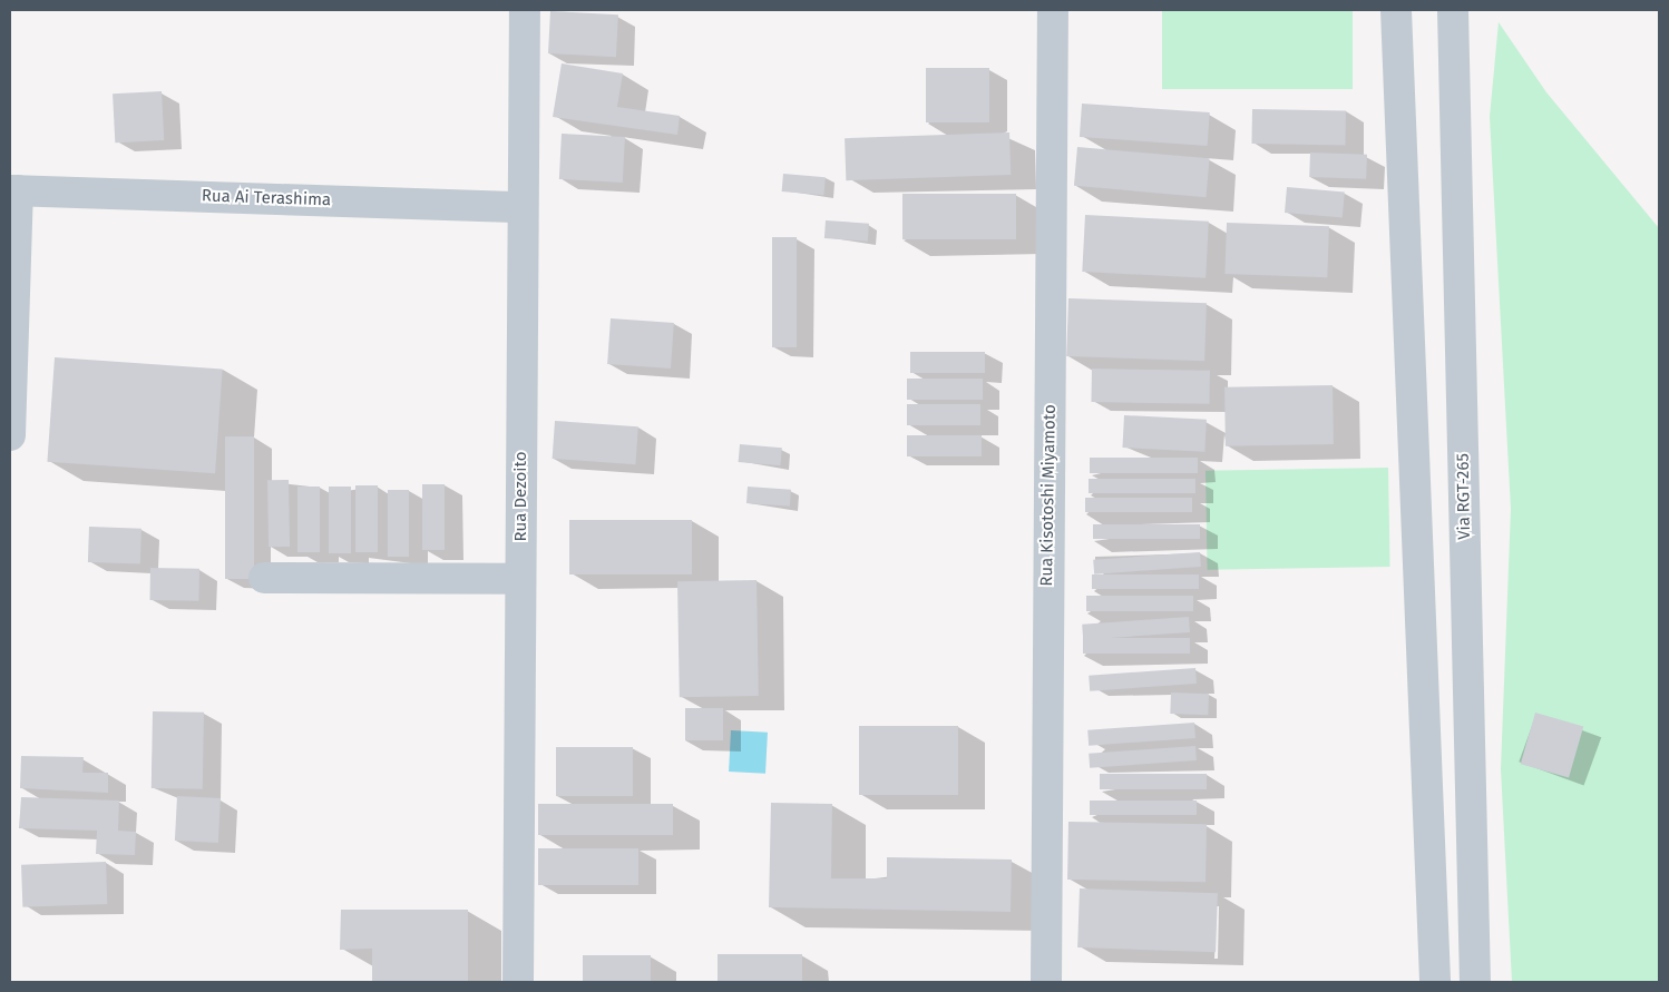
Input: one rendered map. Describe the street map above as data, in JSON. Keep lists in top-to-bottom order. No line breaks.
{"streets":{"street":["Rua Ai Terashima","Rua Kisotoshi Miyamoto","Rua Dezoito","Via RGT-265"]},"crossings":[["Rua Ai Terashima","Rua Dezoito"]]}
